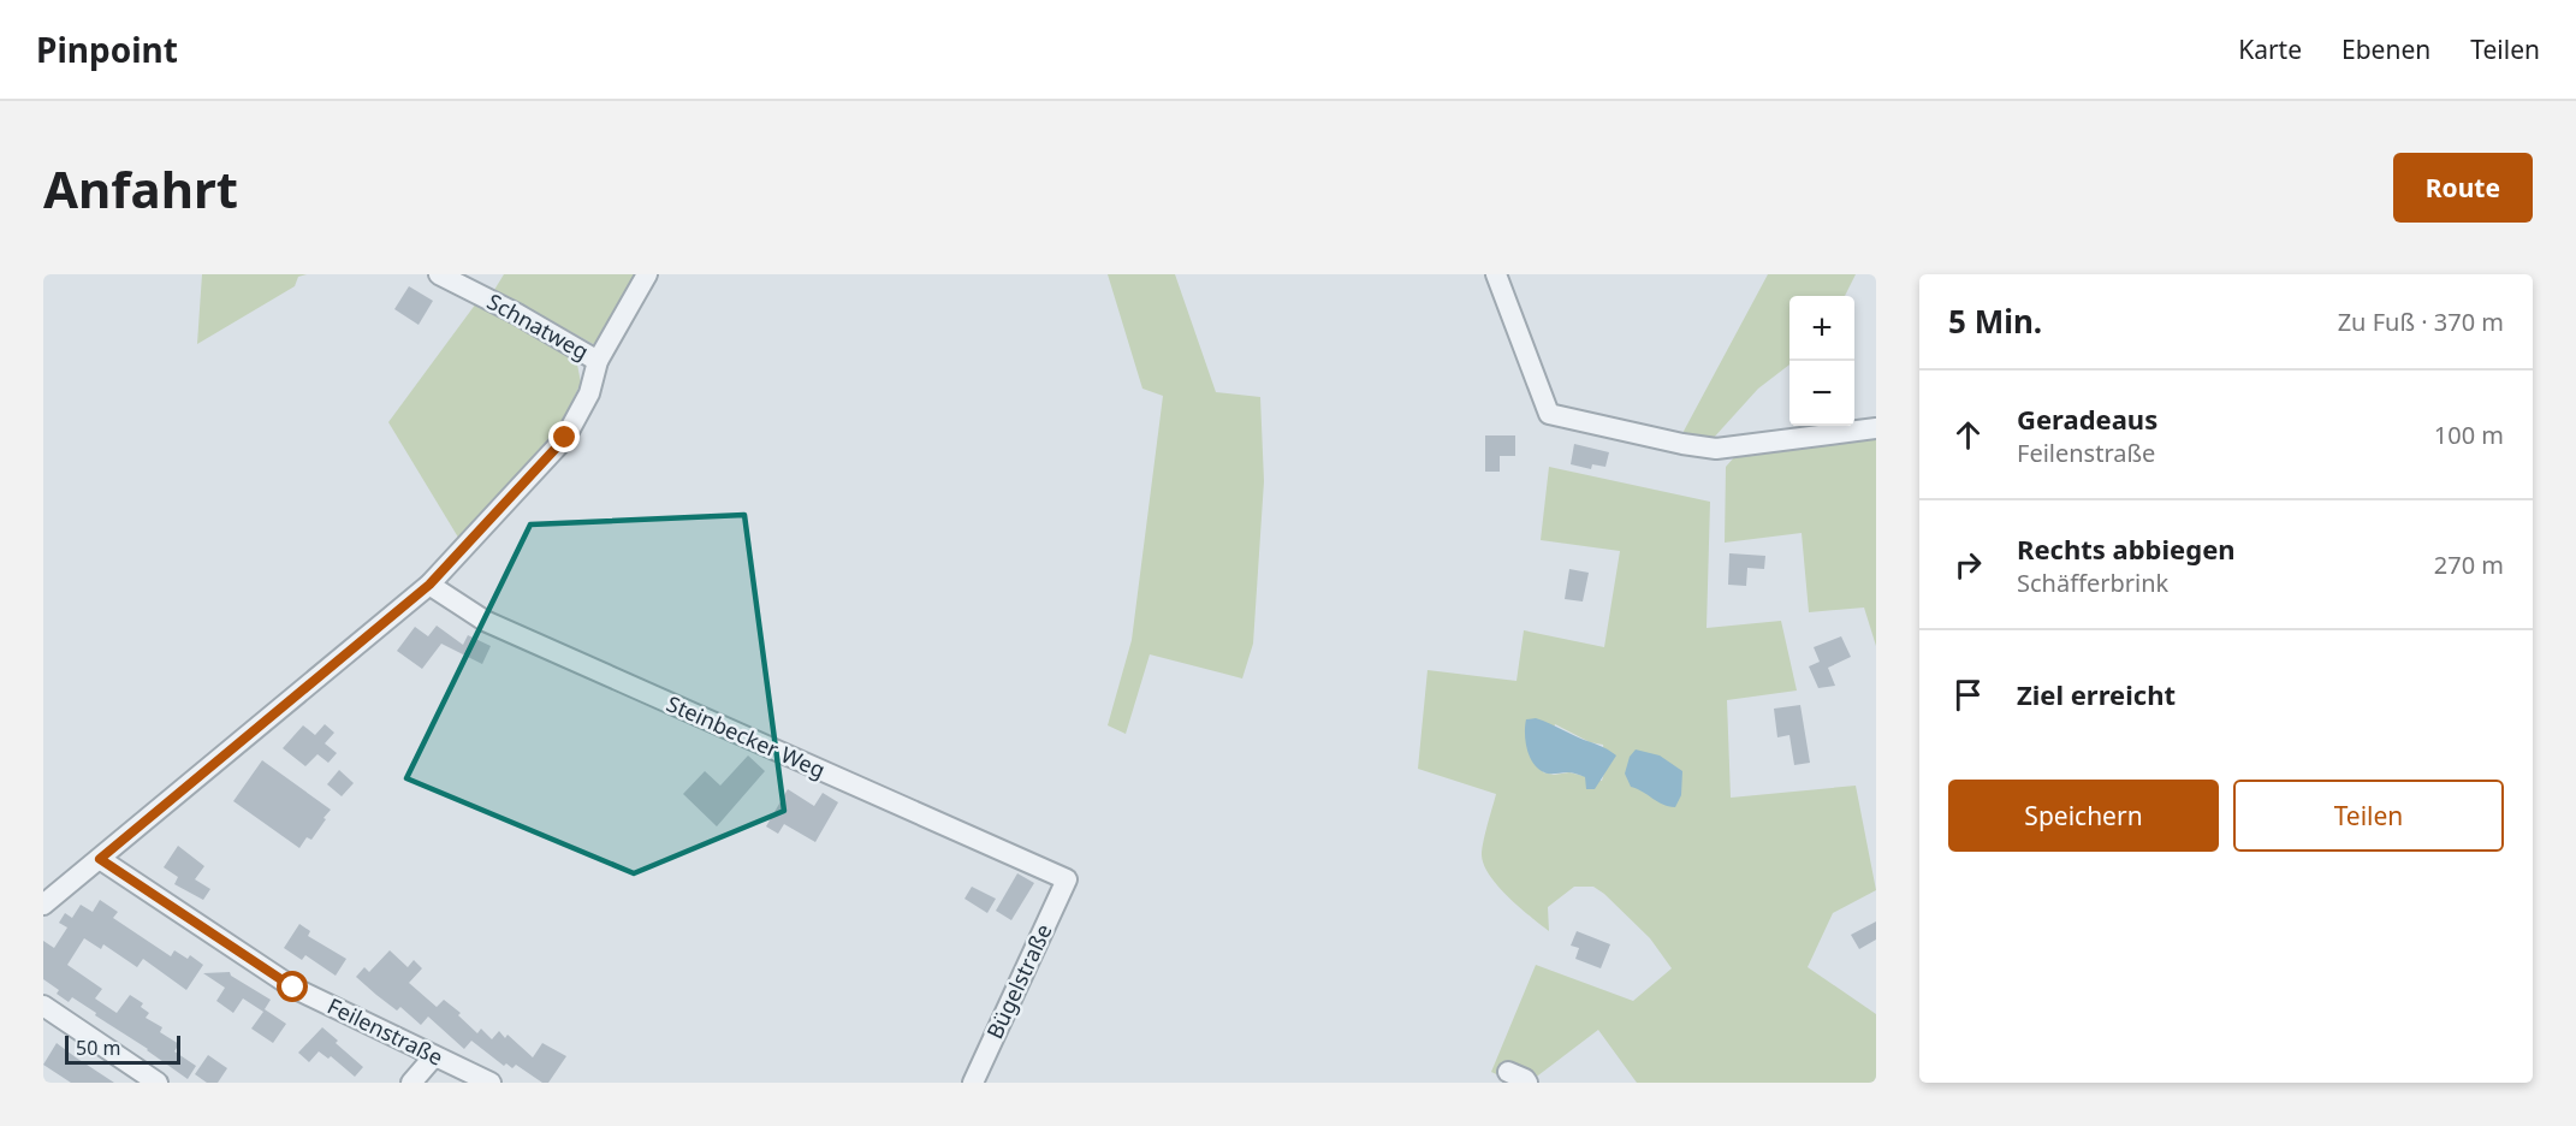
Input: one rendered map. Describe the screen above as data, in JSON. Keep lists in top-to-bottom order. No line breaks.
{"streets":{"street":["Schnatweg","Steinbecker Weg","Bügelstraße","Feilenstraße"]},"crossings":[["Steinbecker Weg","Bügelstraße"]],"scale_bar":"50 m","page":{"header":"Pinpoint","nav":["Karte","Ebenen","Teilen"],"buttons":["Route",["Speichern","Teilen"]],"title":"Anfahrt","heading":["5 Min.","Zu Fuß · 370 m"],"map_buttons":["+","−"],"list":[["Geradeaus","Feilenstraße","100 m"],["Rechts abbiegen","Schäfferbrink","270 m"],"Ziel erreicht"],"scale":"50 m"}}
